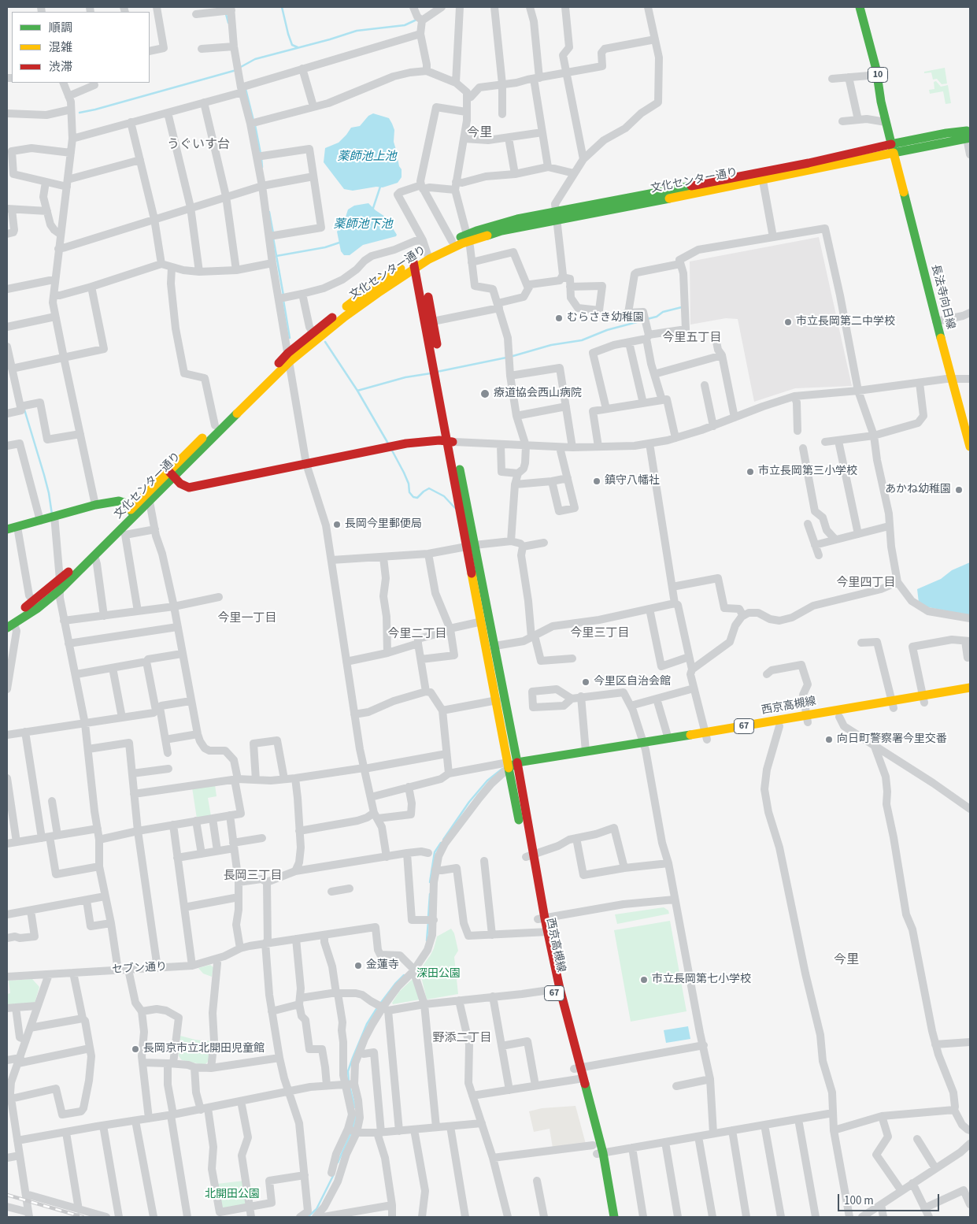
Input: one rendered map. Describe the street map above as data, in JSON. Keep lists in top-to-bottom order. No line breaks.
{"streets":{"street":["10","文化センター通り","長法寺向日線","西京高槻線","67","セブン通り"]},"crossings":[["10","文化センター通り"],["10","長法寺向日線"],["文化センター通り","長法寺向日線"]],"districts":["今里","うぐいす台","今里五丁目","今里四丁目","今里一丁目","今里三丁目","今里二丁目","長岡三丁目","今里","野添二丁目"],"water":["薬師池上池","薬師池下池"],"parks":["深田公園","北開田公園"],"places":["むらさき幼稚園","市立長岡第二中学校","療道協会西山病院","市立長岡第三小学校","鎮守八幡社","あかね幼稚園","長岡今里郵便局","今里区自治会館","向日町警察署今里交番","金蓮寺","市立長岡第七小学校","長岡京市立北開田児童館"],"legend":["順調","混雑","渋滞"],"scale_bar":"100 m"}
